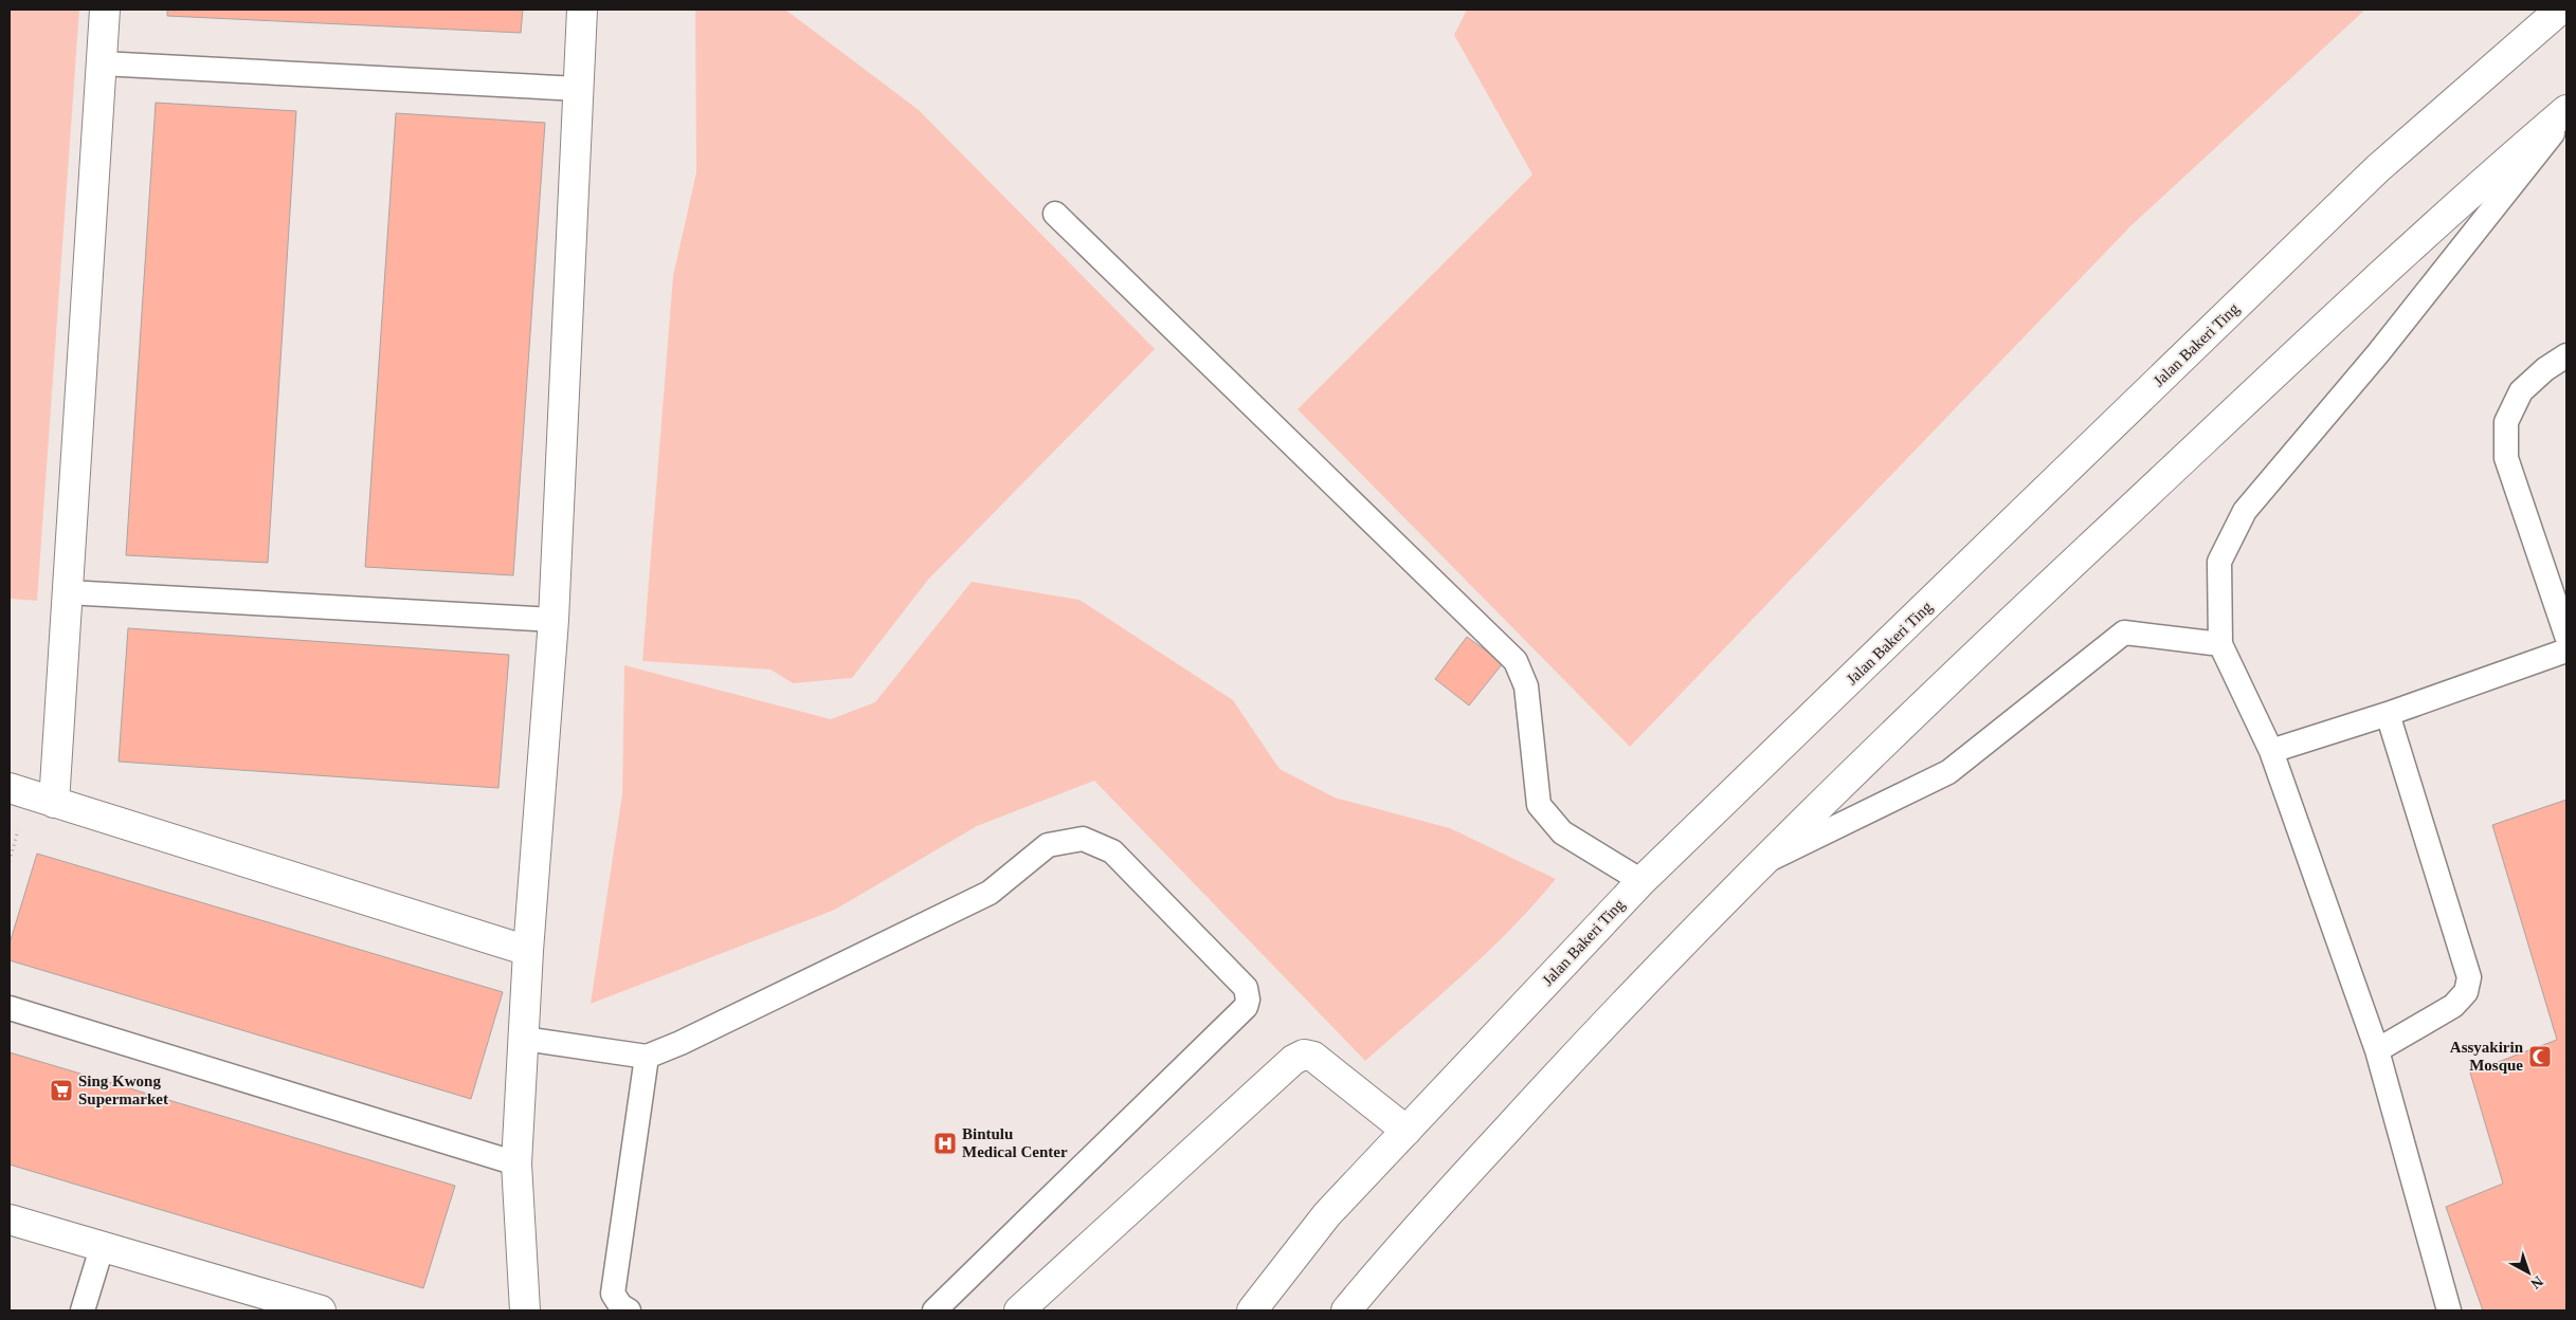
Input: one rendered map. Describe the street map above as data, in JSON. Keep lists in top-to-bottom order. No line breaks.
{"streets":{"main road":["Jalan Bakeri Ting"]},"places":{"mosque":["Assyakirin Mosque"],"supermarket":["Sing Kwong Supermarket"],"hospital":["Bintulu Medical Center"]},"north":"bottom right"}
